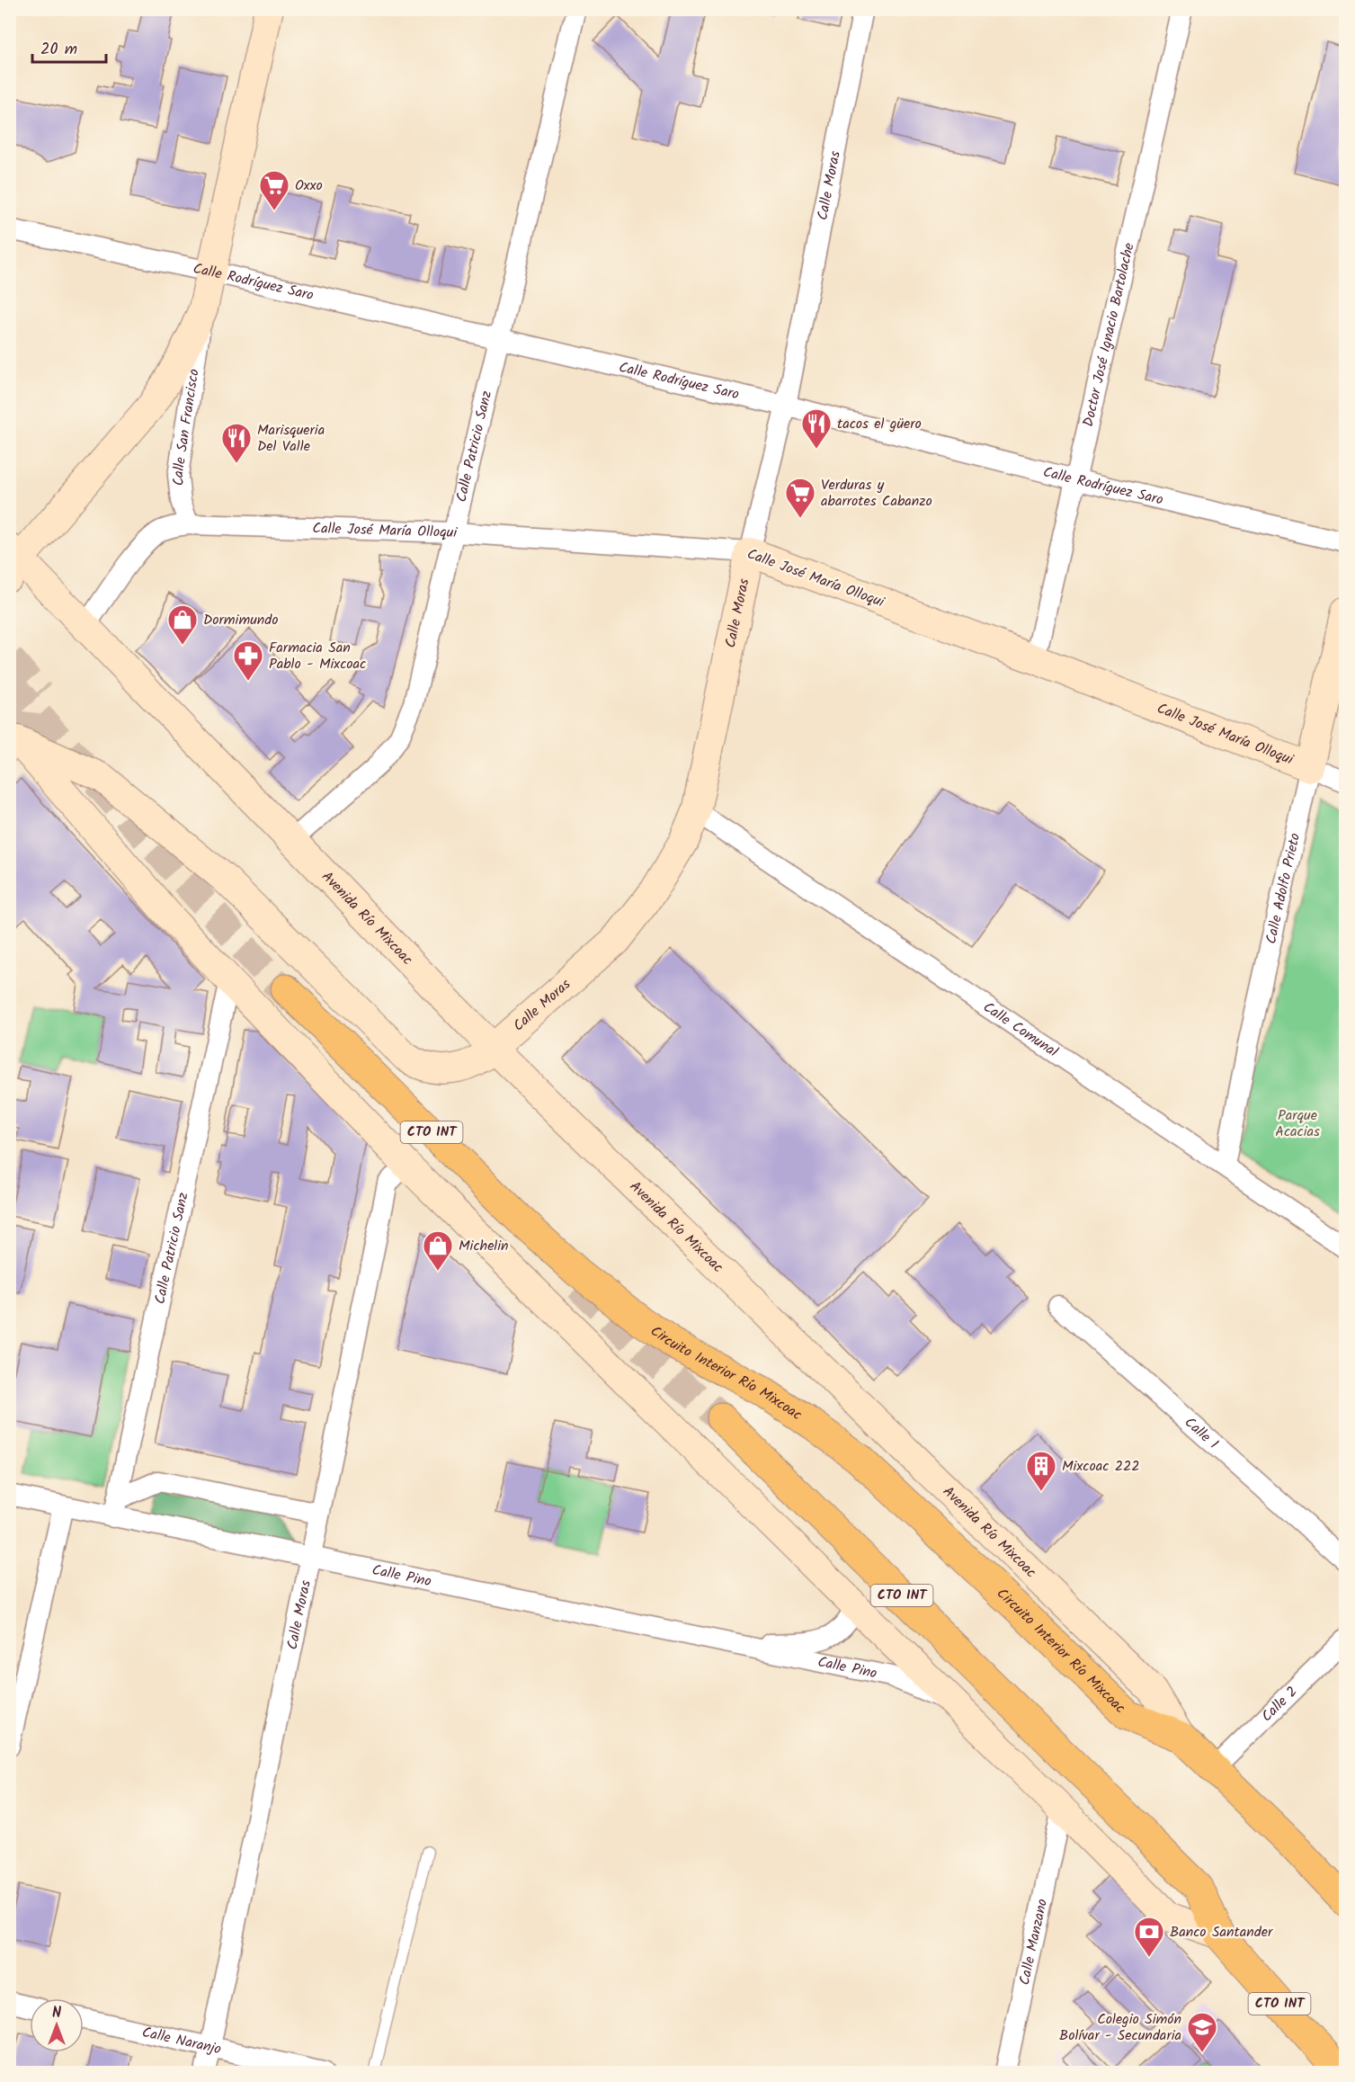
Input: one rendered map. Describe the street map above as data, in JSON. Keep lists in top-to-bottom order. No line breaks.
{"streets":{"highway":["Avenida Río Mixcoac","CTO INT","Circuito Interior Río Mixcoac"],"main road":["Calle Moras","Calle San Francisco","Calle José María Olloqui","Calle Adolfo Prieto"],"street":["Calle Rodríguez Saro","Doctor José Ignacio Bartolache","Calle Patricio Sanz","Calle Comunal","Calle 1","Calle Pino","Calle 2","Calle Manzano","Calle Naranjo"]},"crossings":[["Calle Moras","Calle Rodríguez Saro"],["Calle Moras","Calle José María Olloqui"],["Calle Moras","Avenida Río Mixcoac"],["Calle Moras","Calle Comunal"],["Calle Moras","CTO INT"],["Calle Moras","Calle Pino"],["Calle Moras","Calle Naranjo"],["Calle Rodríguez Saro","Doctor José Ignacio Bartolache"],["Calle Rodríguez Saro","Calle San Francisco"],["Calle Rodríguez Saro","Calle Patricio Sanz"],["Doctor José Ignacio Bartolache","Calle José María Olloqui"],["Calle San Francisco","Calle José María Olloqui"],["Calle San Francisco","Avenida Río Mixcoac"],["Calle Patricio Sanz","Calle José María Olloqui"],["Calle Patricio Sanz","Avenida Río Mixcoac"],["Calle Patricio Sanz","CTO INT"],["Calle Patricio Sanz","Calle Pino"],["Calle José María Olloqui","Calle Adolfo Prieto"],["Calle Adolfo Prieto","Calle Comunal"],["Avenida Río Mixcoac","Circuito Interior Río Mixcoac"],["Avenida Río Mixcoac","Calle 2"],["CTO INT","Calle Pino"],["CTO INT","Calle Manzano"]],"parks":["Parque Acacias"],"places":{"supermarket":["Oxxo","Verduras y abarrotes Cabanzo"],"restaurant":["tacos el güero","Marisqueria Del Valle"],"shop":["Dormimundo","Michelin"],"pharmacy":["Farmacia San Pablo - Mixcoac"],"building":["Mixcoac 222"],"bank":["Banco Santander"],"school or university":["Colegio Simón Bolívar - Secundaria"]},"scale_bar":"20 m","north":"top"}
